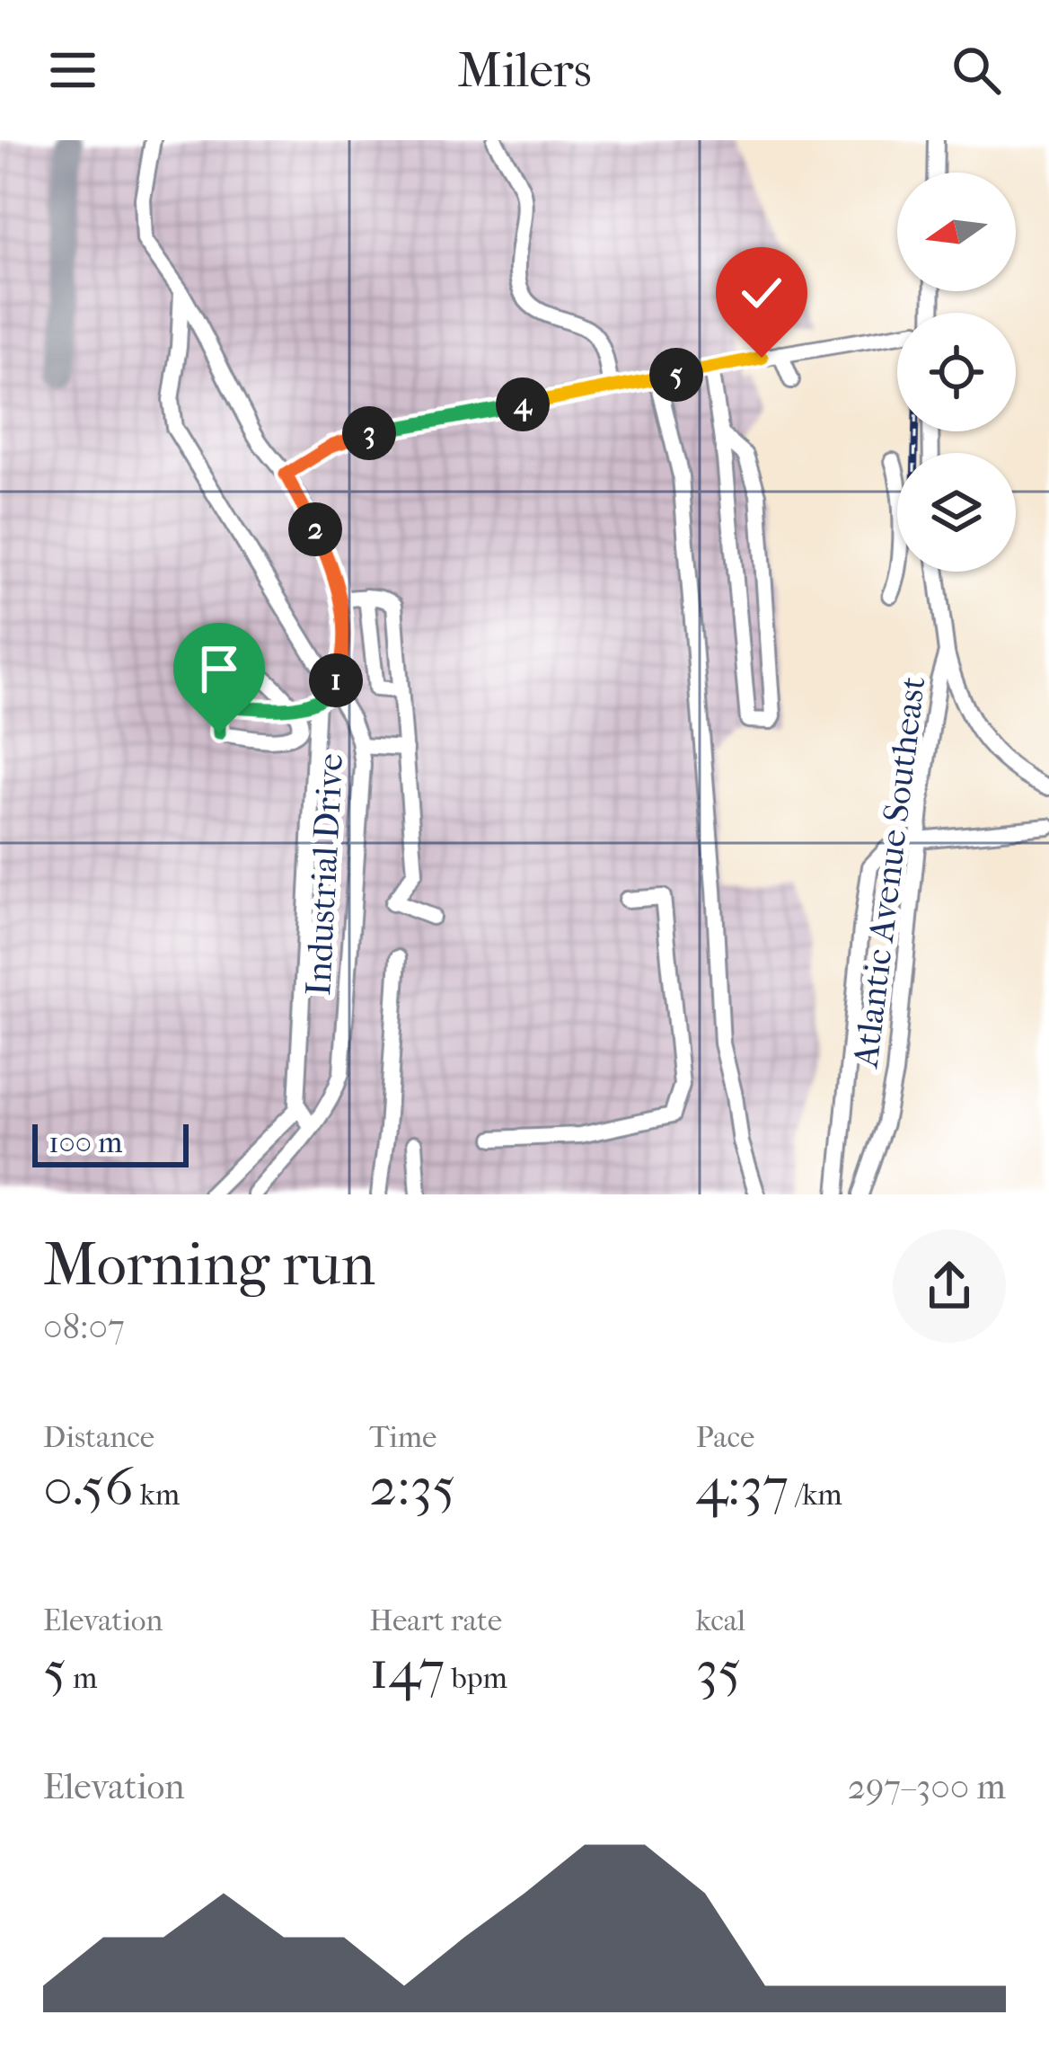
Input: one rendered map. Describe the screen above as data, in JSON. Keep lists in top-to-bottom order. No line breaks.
{"streets":{"street":["Atlantic Avenue Southeast","Industrial Drive"]},"scale_bar":"100 m","north":"left","page":{"header":"Milers","pins":["5","4","3","2","1"],"scale":"100 m","heading":["Morning run","08:07"],"stats":[["Distance","0.56 km"],["Time","2:35"],["Pace","4:37 /km"],["Elevation","5 m"],["Heart rate","147 bpm"],["kcal","35"]],"chart":["Elevation","297–300 m"]}}
